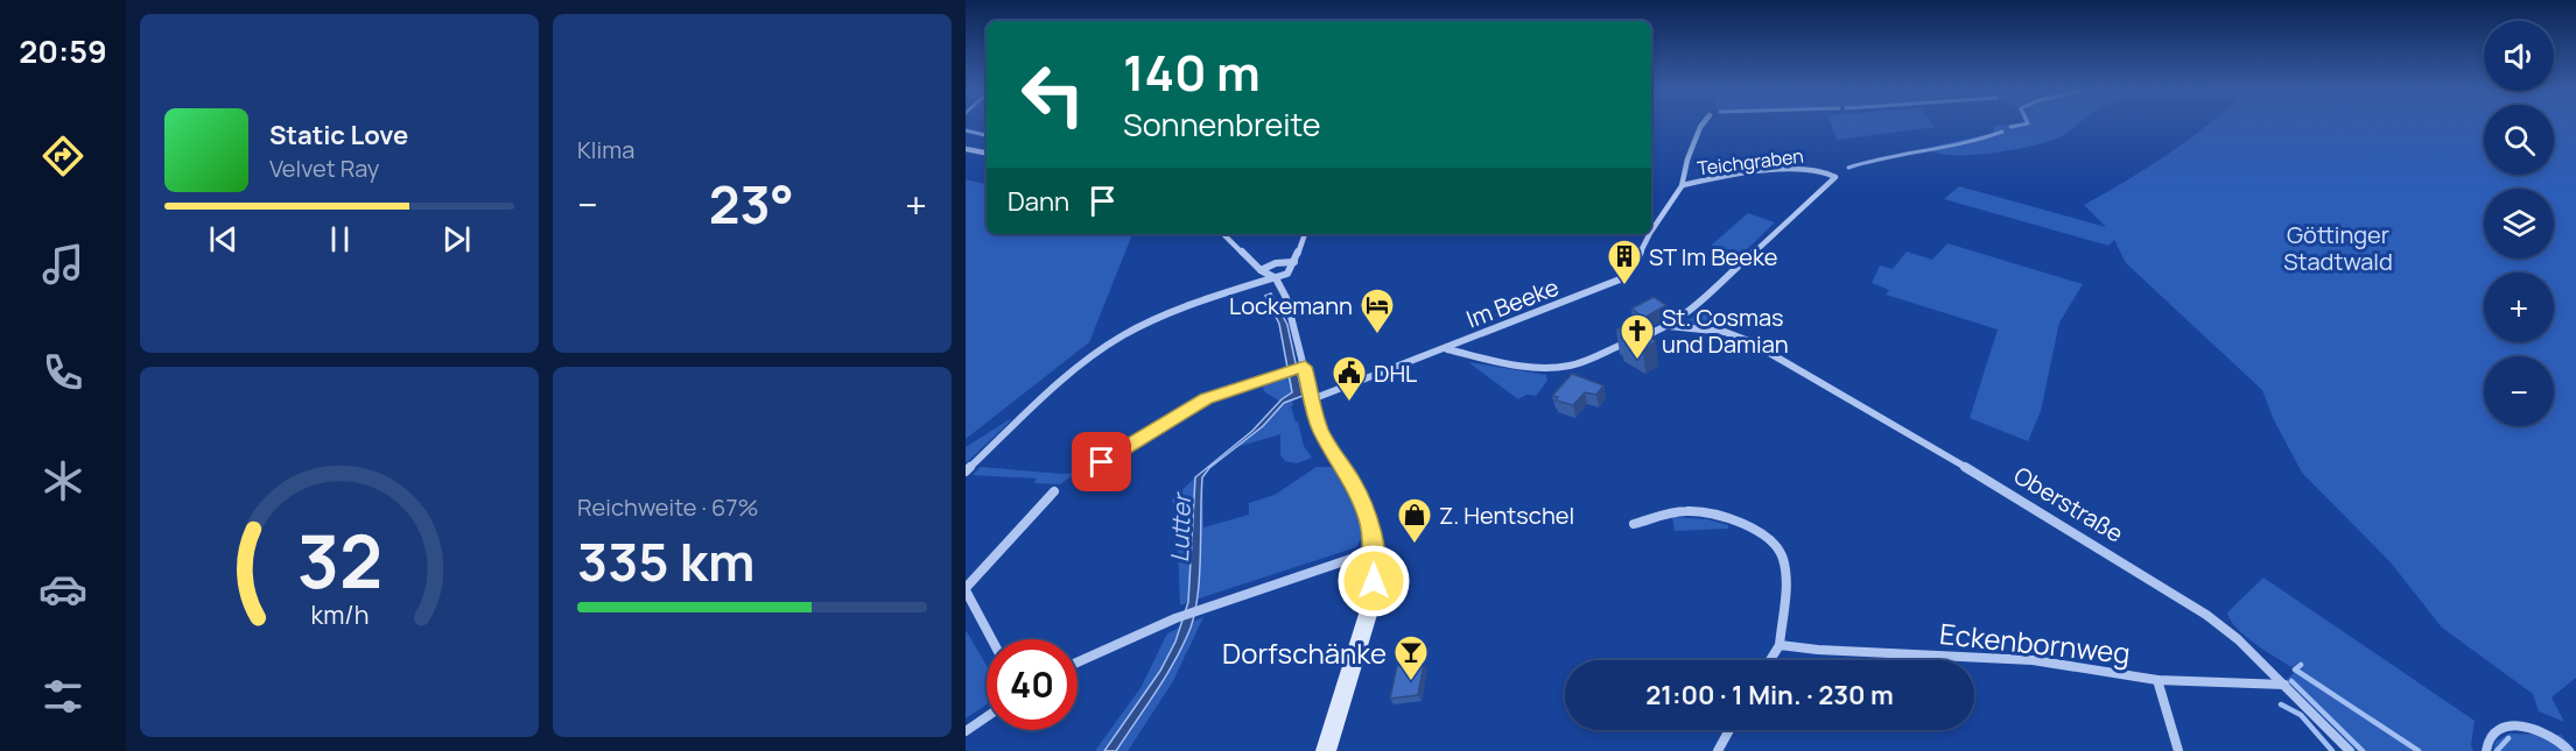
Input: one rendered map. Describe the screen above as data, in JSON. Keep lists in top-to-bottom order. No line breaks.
{"streets":{"street":["Teichgraben","Im Beeke","Oberstraße","Eckenbornweg"]},"crossings":[["Teichgraben","Im Beeke"],["Teichgraben","Oberstraße"],["Oberstraße","Eckenbornweg"]],"water":["Lutter"],"parks":["Göttinger Stadtwald"],"places":{"building":["ST Im Beeke"],"hotel":["Lockemann"],"church":["St. Cosmas und Damian"],"public building":["DHL"],"shop":["Z. Hentschel"],"bar":["Dorfschänke"]},"page":{"tabs":"20:59","tile":["Klima",["Reichweite · 67%","335 km"]],"map_buttons":["+","−"],"turn":["140 m","Sonnenbreite"],"song":["Static Love","Velvet Ray"],"then":"Dann","heat":["−","23°","+"],"limit":"40","trip":"21:00 · 1 Min. · 230 m","gauge":["32","km/h"]}}
